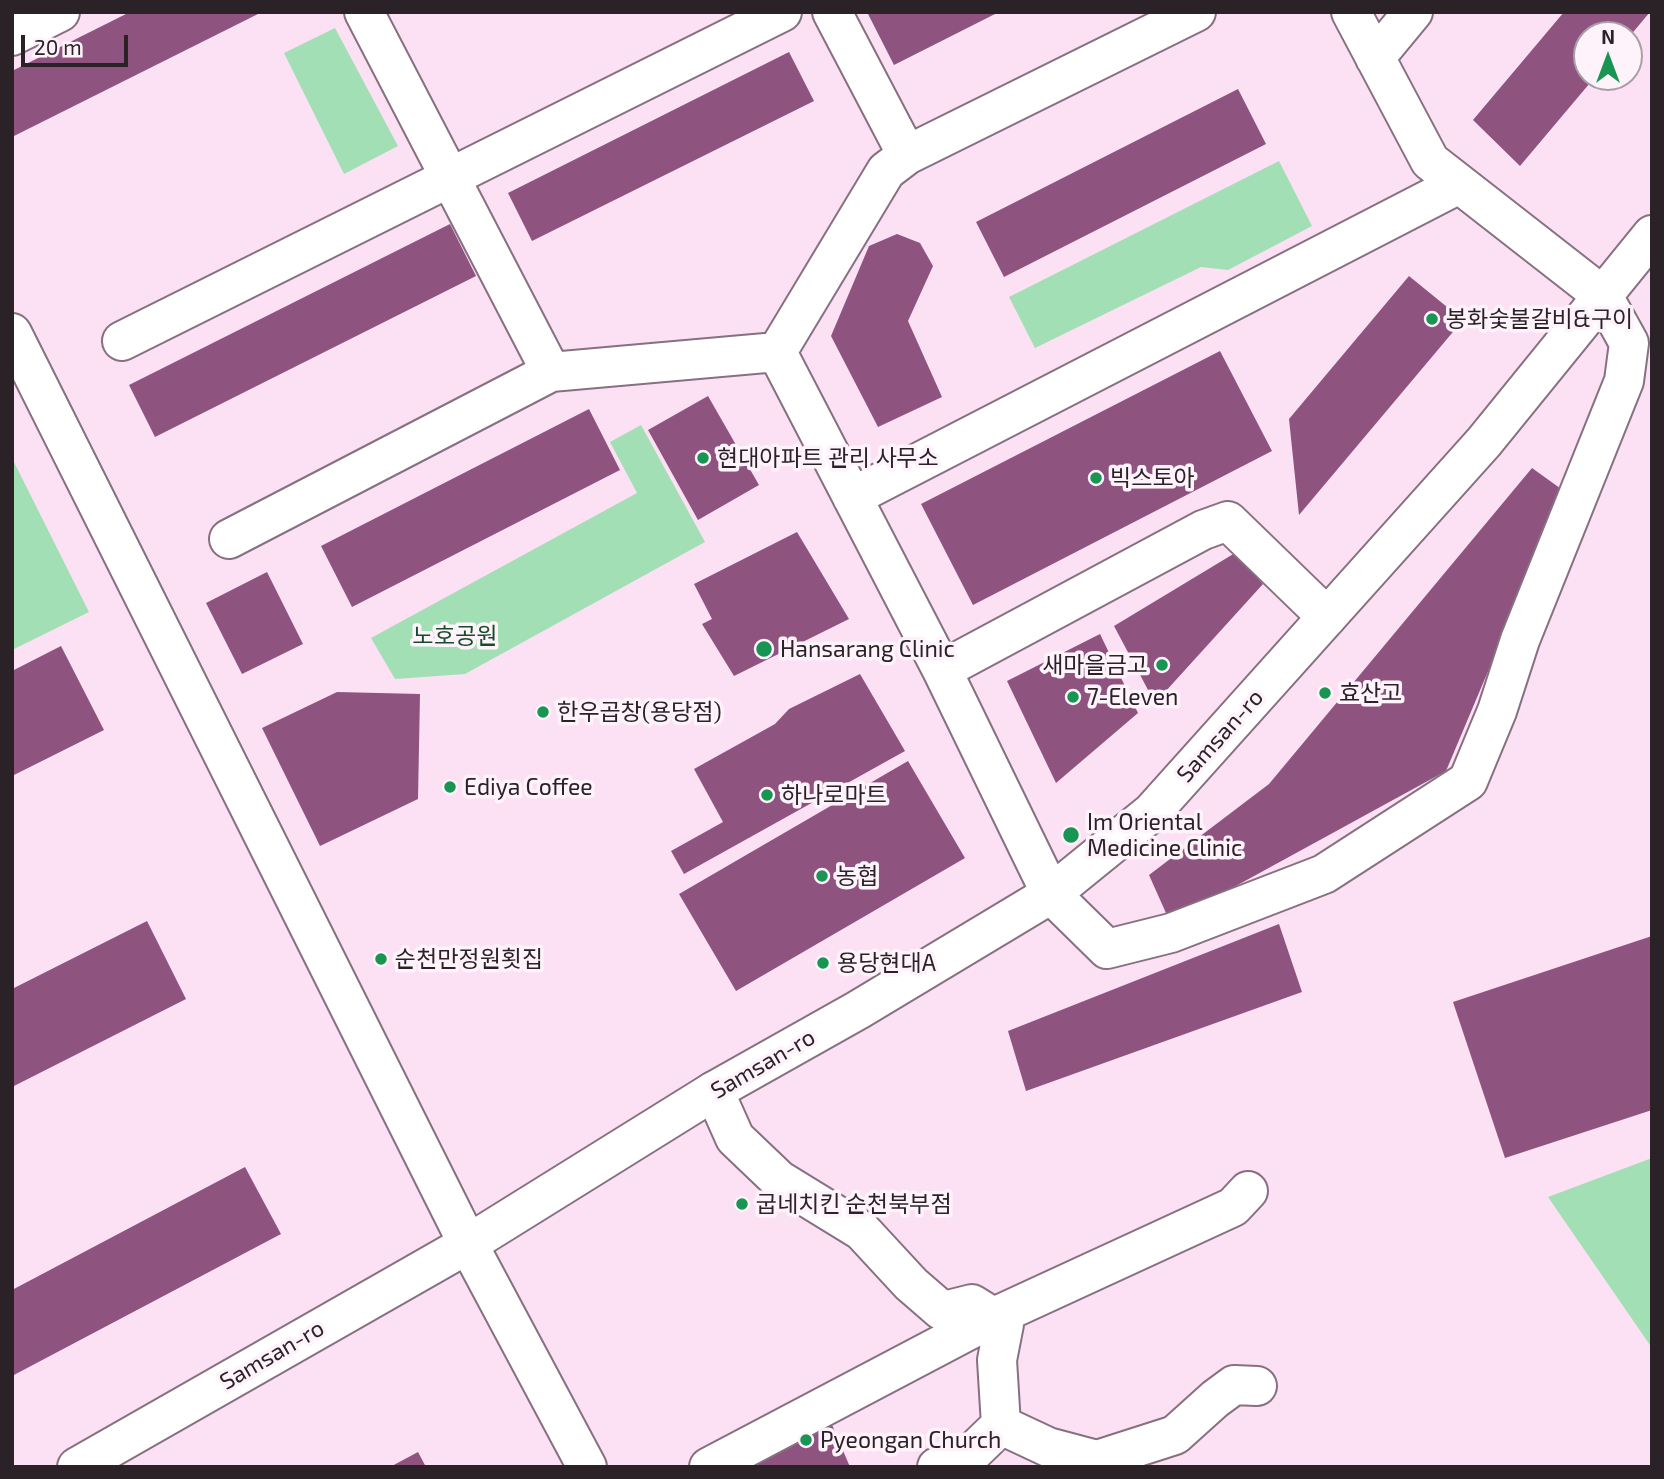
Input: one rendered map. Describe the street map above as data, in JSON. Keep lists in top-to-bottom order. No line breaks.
{"streets":{"street":["Samsan-ro"]},"parks":["노호공원"],"places":["봉화숯불갈비&구이","현대아파트 관리 사무소","빅스토아","Hansarang Clinic","새마을금고","효산고","7-Eleven","한우곱창(용당점)","Ediya Coffee","하나로마트","Im Oriental Medicine Clinic","농협","순천만정원횟집","용당현대A","굽네치킨 순천북부점","Pyeongan Church"],"scale_bar":"20 m","north":"top"}
